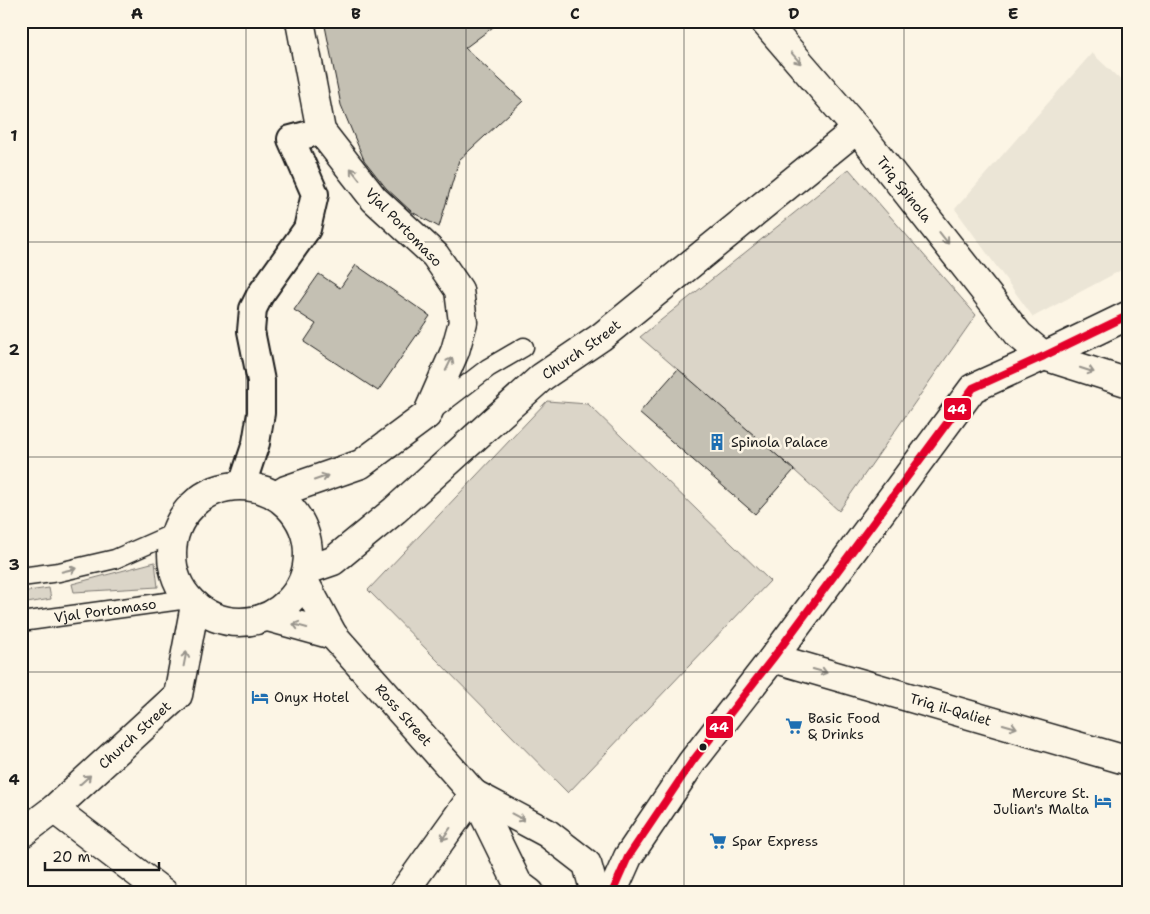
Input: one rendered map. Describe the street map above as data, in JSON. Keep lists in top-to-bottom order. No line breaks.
{"streets":{"street":["Triq Spinola","Vjal Portomaso","Church Street","Triq il-Qaliet","Ross Street"]},"crossings":[["Triq Spinola","Church Street"],["Vjal Portomaso","Church Street"],["Vjal Portomaso","Ross Street"],["Church Street","Ross Street"]],"one_way":["Triq Spinola","Triq il-Qaliet"],"places":{"building":["Spinola Palace"],"hotel":["Onyx Hotel","Mercure St. Julian's Malta"],"supermarket":["Basic Food & Drinks","Spar Express"]},"lines":["transit line 44"],"scale_bar":"20 m","grid":{"columns":["A","B","C","D","E"],"rows":["1","2","3","4"]}}
